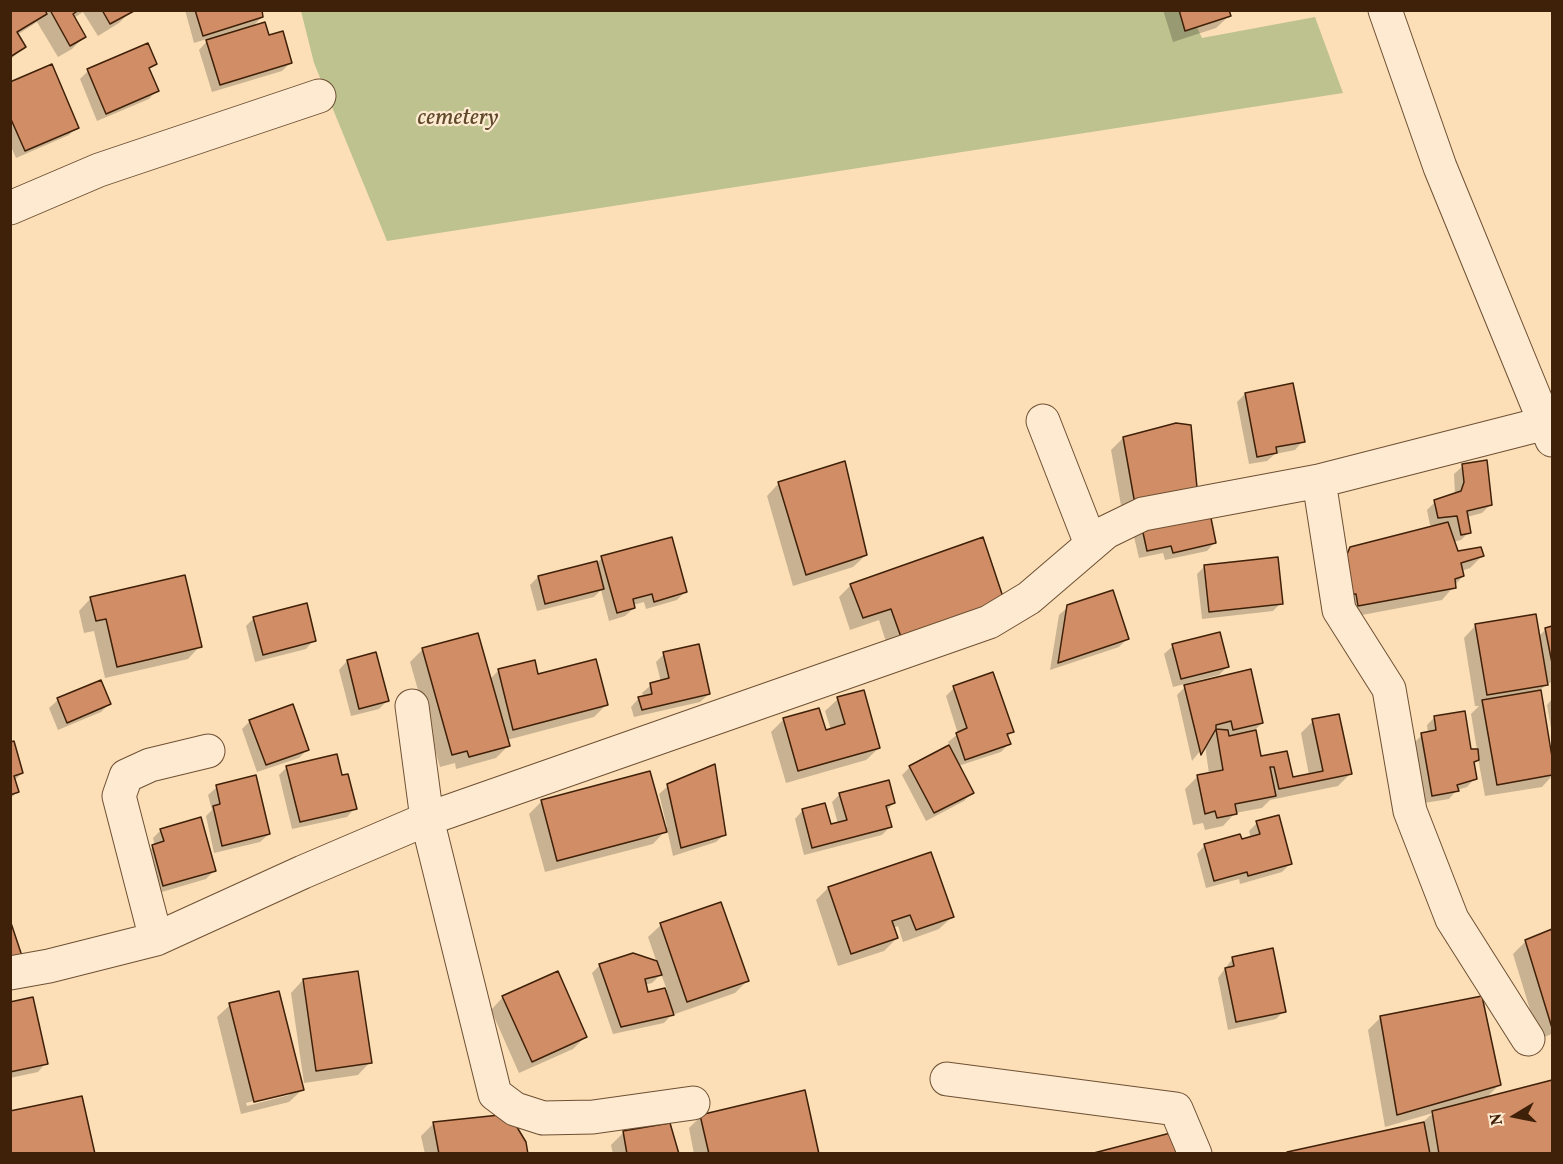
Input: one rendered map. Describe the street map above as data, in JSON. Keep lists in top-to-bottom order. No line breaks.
{"parks":["cemetery"],"north":"left"}
